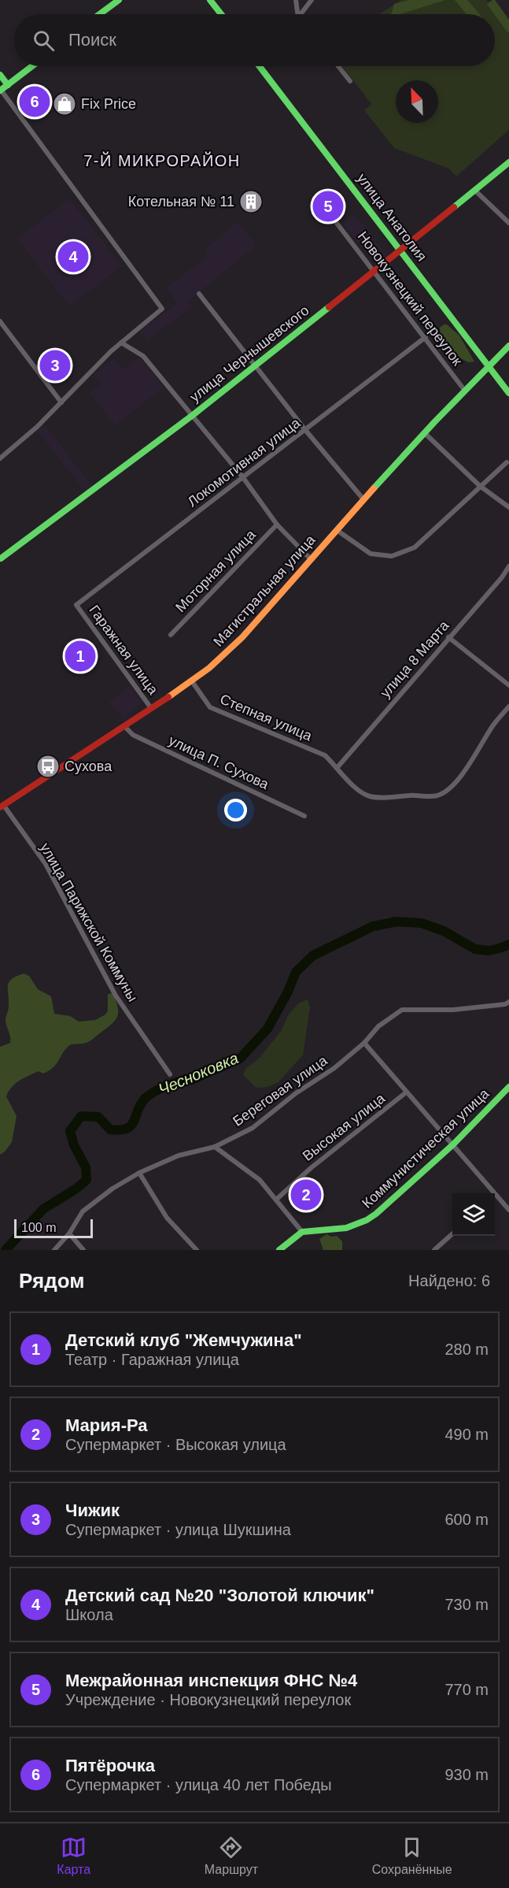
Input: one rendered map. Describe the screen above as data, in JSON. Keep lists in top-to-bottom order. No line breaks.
{"streets":{"street":["улица Анатолия","Новокузнецкий переулок","улица Чернышевского","Локомотивная улица","Моторная улица","Магистральная улица","Гаражная улица","улица 8 Марта","Степная улица","улица П. Сухова","улица Парижской Коммуны","Береговая улица","Высокая улица","Коммунистическая улица"]},"crossings":[["улица Анатолия","улица Чернышевского"],["улица Анатолия","Магистральная улица"],["Новокузнецкий переулок","улица Чернышевского"],["Новокузнецкий переулок","Локомотивная улица"],["Новокузнецкий переулок","Магистральная улица"],["Локомотивная улица","Гаражная улица"],["Магистральная улица","Гаражная улица"],["Магистральная улица","Степная улица"],["Магистральная улица","улица П. Сухова"],["Магистральная улица","улица Парижской Коммуны"],["улица 8 Марта","Степная улица"]],"districts":["7-Й МИКРОРАЙОН"],"water":["Чесноковка"],"places":{"shop":["Fix Price"],"building":["Котельная № 11"],"bus stop":["Сухова"]},"scale_bar":"100 m","north":"top left","page":{"search":"Поиск","pins":["6","5","4","3","1","2"],"scale":"100 m","heading":["Рядом","Найдено: 6"],"list":[{"mark":"1","name":"Детский клуб \"Жемчужина\"","note":"Театр · Гаражная улица","value":"280 m"},{"mark":"2","name":"Мария-Ра","note":"Супермаркет · Высокая улица","value":"490 m"},{"mark":"3","name":"Чижик","note":"Супермаркет · улица Шукшина","value":"600 m"},{"mark":"4","name":"Детский сад №20 \"Золотой ключик\"","note":"Школа","value":"730 m"},{"mark":"5","name":"Межрайонная инспекция ФНС №4","note":"Учреждение · Новокузнецкий переулок","value":"770 m"},{"mark":"6","name":"Пятёрочка","note":"Супермаркет · улица 40 лет Победы","value":"930 m"}],"nav":["Карта","Маршрут","Сохранённые"]}}
